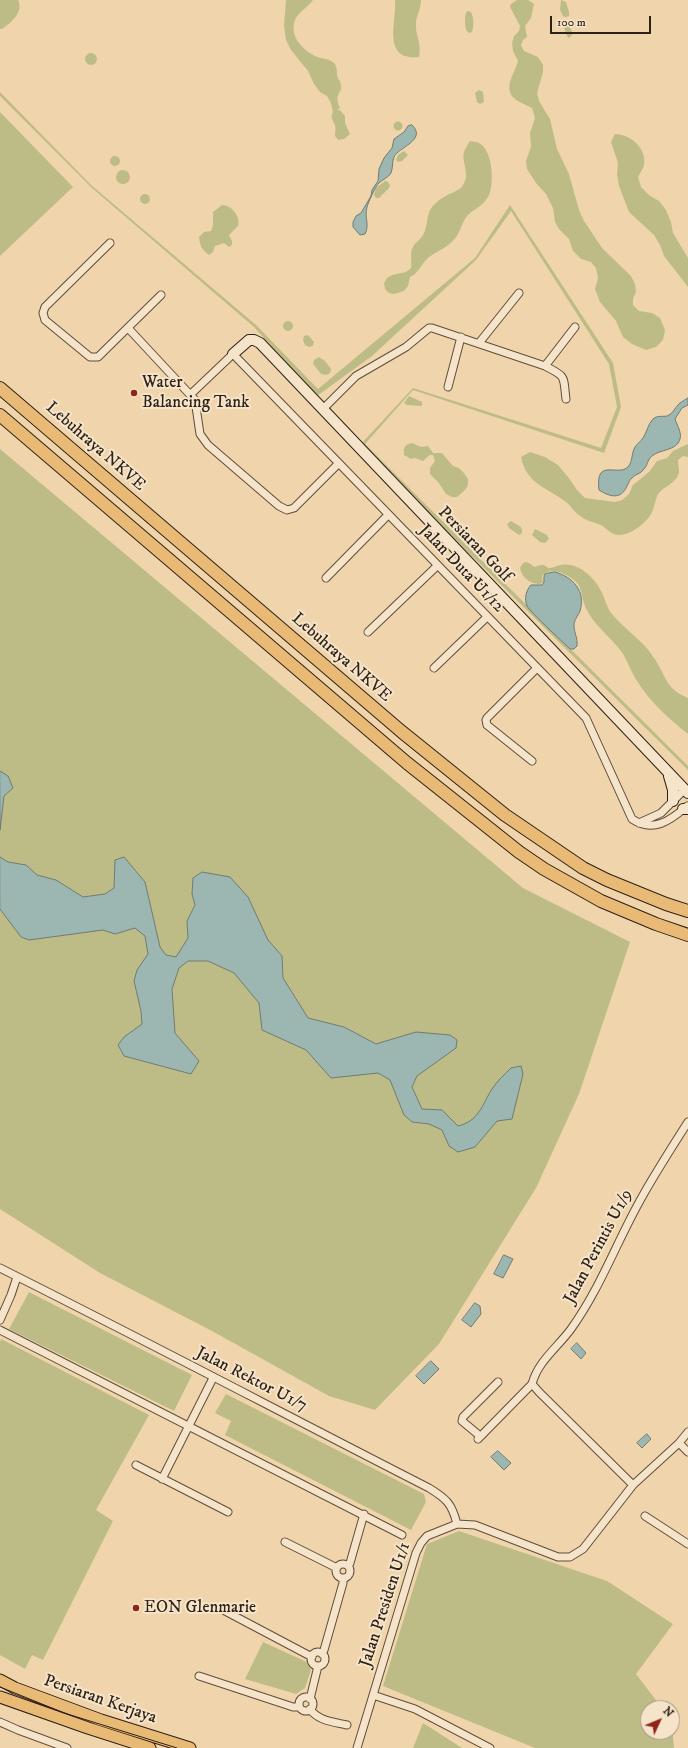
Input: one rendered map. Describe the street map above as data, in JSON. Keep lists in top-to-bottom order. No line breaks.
{"streets":{"highway":["Lebuhraya NKVE"],"main road":["Persiaran Kerjaya"],"street":["Persiaran Golf","Jalan Duta U1/12","Jalan Perintis U1/9","Jalan Rektor U1/7","Jalan Presiden U1/1"]},"crossings":[["Persiaran Golf","Jalan Duta U1/12"],["Jalan Rektor U1/7","Jalan Presiden U1/1"]],"places":["Water Balancing Tank","EON Glenmarie"],"scale_bar":"100 m","north":"top right"}
